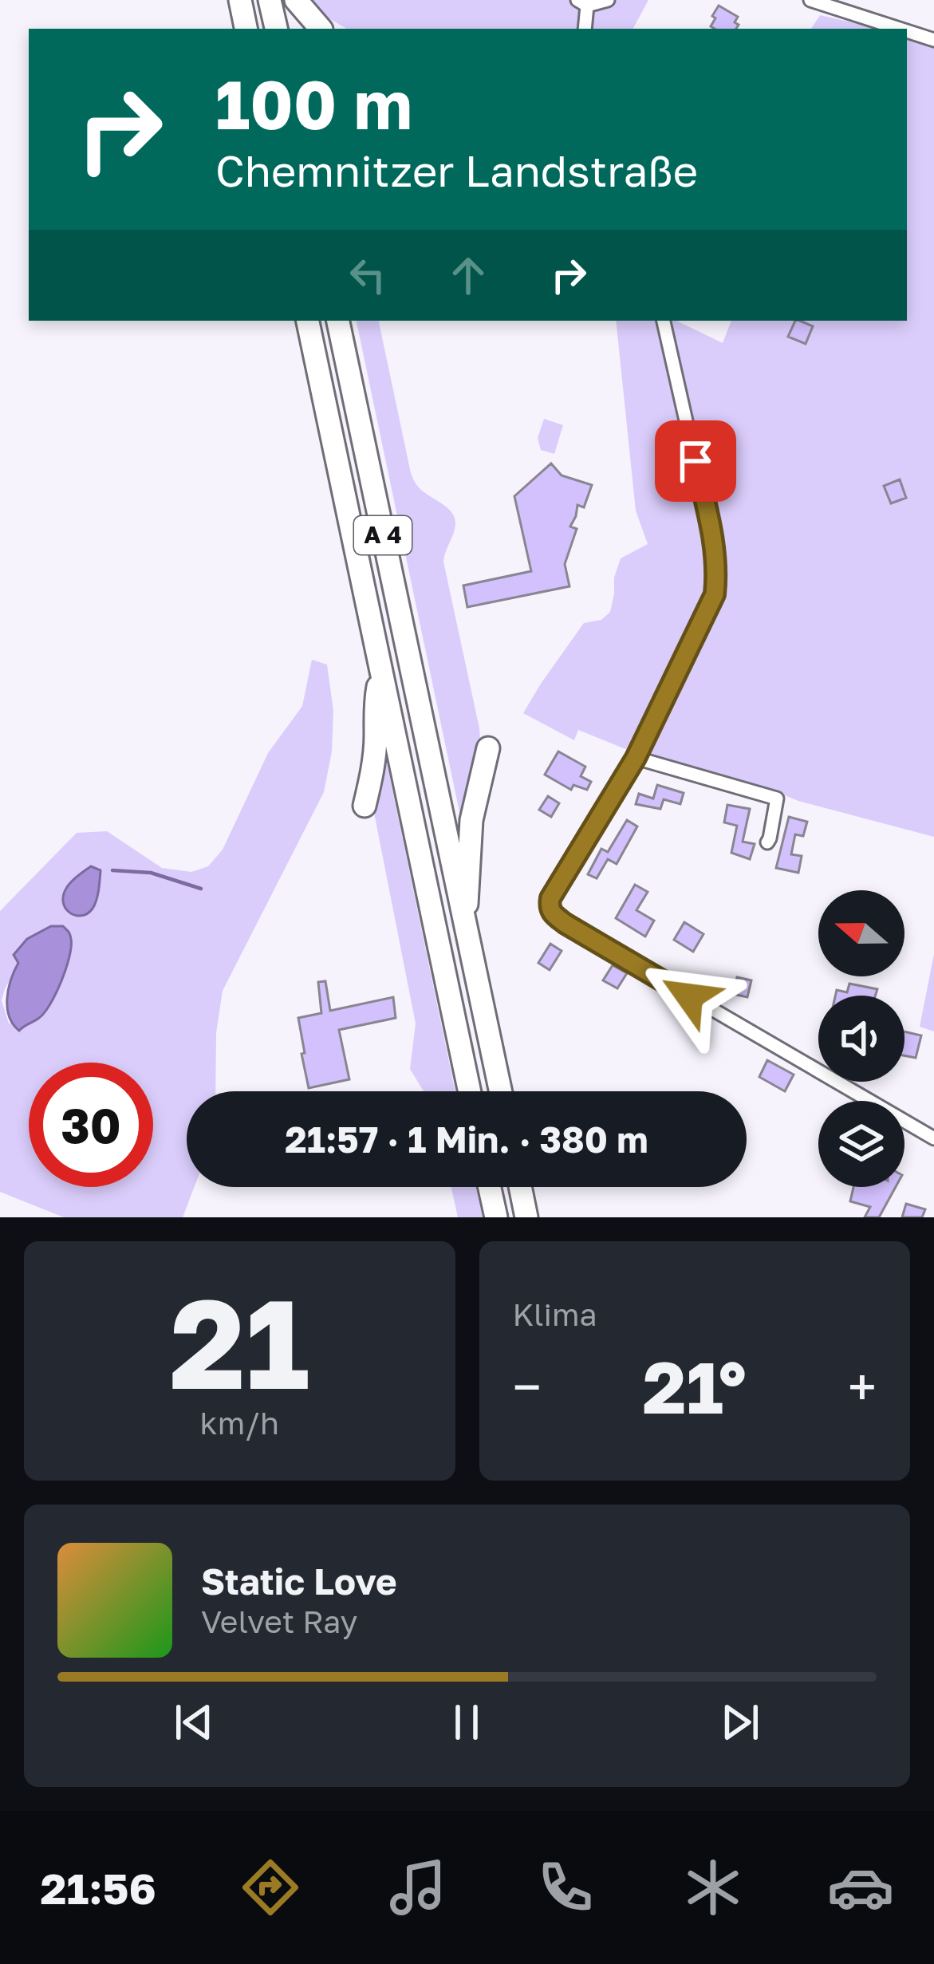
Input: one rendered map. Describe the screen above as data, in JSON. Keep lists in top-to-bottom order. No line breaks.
{"streets":{"highway":["A 4"]},"north":"left","page":{"turn":["100 m","Chemnitzer Landstraße"],"limit":"30","trip":"21:57 · 1 Min. · 380 m","tile":[["21","km/h"],"Klima"],"heat":["−","21°","+"],"song":["Static Love","Velvet Ray"],"tabs":"21:56"}}
